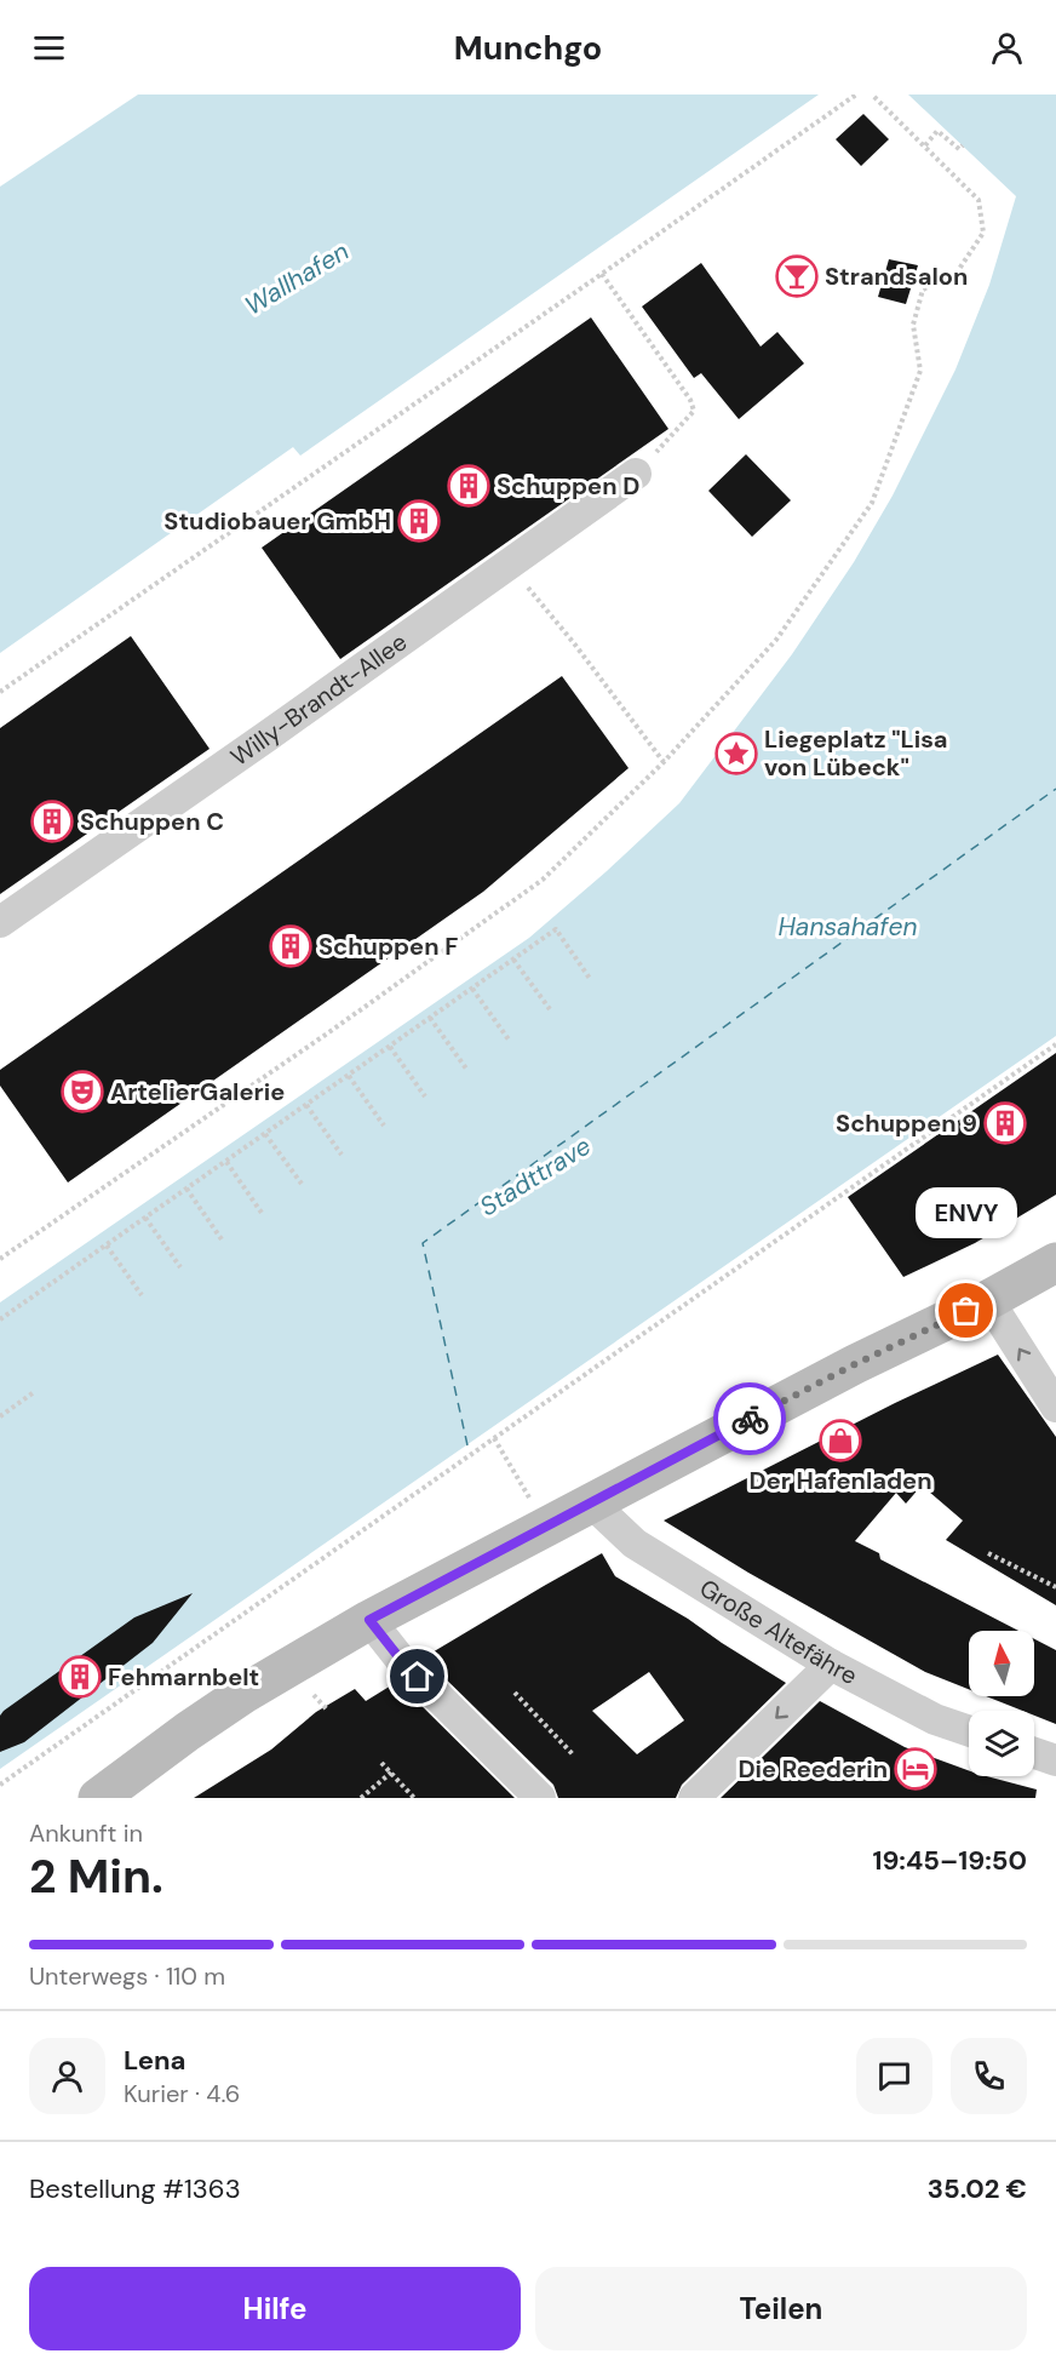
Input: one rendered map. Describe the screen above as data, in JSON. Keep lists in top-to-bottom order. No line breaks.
{"streets":{"street":["Willy-Brandt-Allee","Große Altefähre"]},"water":["Wallhafen","Hansahafen","Stadttrave"],"places":{"bar":["Strandsalon"],"building":["Schuppen D","Studiobauer GmbH","Schuppen C","Schuppen F","Schuppen 9","Fehmarnbelt"],"place":["Liegeplatz \"Lisa von Lübeck\""],"theatre":["ArtelierGalerie"],"other":["ENVY"],"shop":["Der Hafenladen"],"hotel":["Die Reederin"]},"north":"top","page":{"header":"Munchgo","bubble":"ENVY","heading":["2 Min.","Ankunft in","19:45–19:50"],"panel":["Lena","Kurier · 4.6","Bestellung #1363","35.02 €"],"bar":"Unterwegs · 110 m","buttons":["Hilfe","Teilen"]}}
